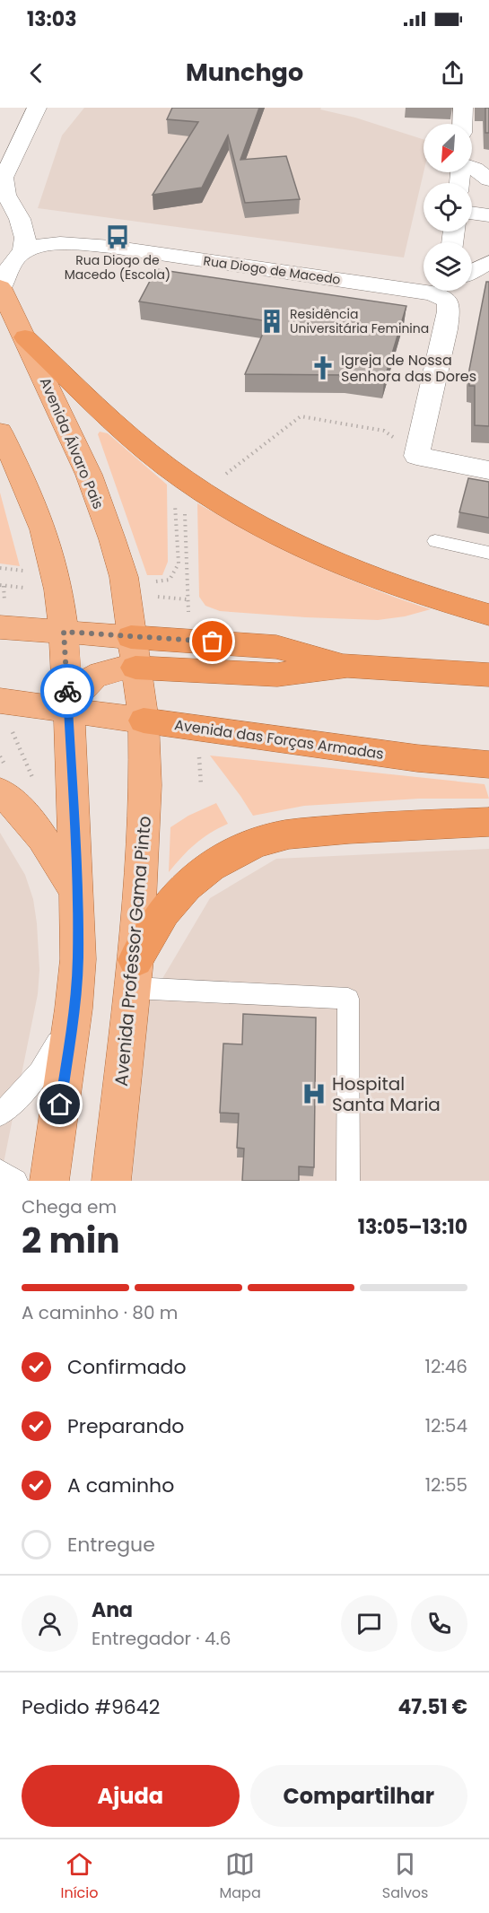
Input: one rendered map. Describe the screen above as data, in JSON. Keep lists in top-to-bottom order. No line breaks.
{"streets":{"highway":["Avenida das Forças Armadas"],"main road":["Avenida Álvaro Pais","Avenida Professor Gama Pinto"],"street":["Rua Diogo de Macedo"]},"crossings":[["Avenida Álvaro Pais","Avenida Professor Gama Pinto"],["Avenida das Forças Armadas","Avenida Professor Gama Pinto"]],"places":{"bus stop":["Rua Diogo de Macedo (Escola)"],"building":["Residência Universitária Feminina"],"church":["Igreja de Nossa Senhora das Dores"],"hospital":["Hospital Santa Maria"]},"north":"bottom left","page":{"status":"13:03","header":"Munchgo","heading":["2 min","Chega em","13:05–13:10"],"panel":["Ana","Entregador · 4.6","Pedido #9642","47.51 €"],"bar":"A caminho · 80 m","list":[["Confirmado","12:46"],["Preparando","12:54"],["A caminho","12:55"],"Entregue"],"buttons":["Ajuda","Compartilhar"],"tabs":["Início","Mapa","Salvos"]}}
